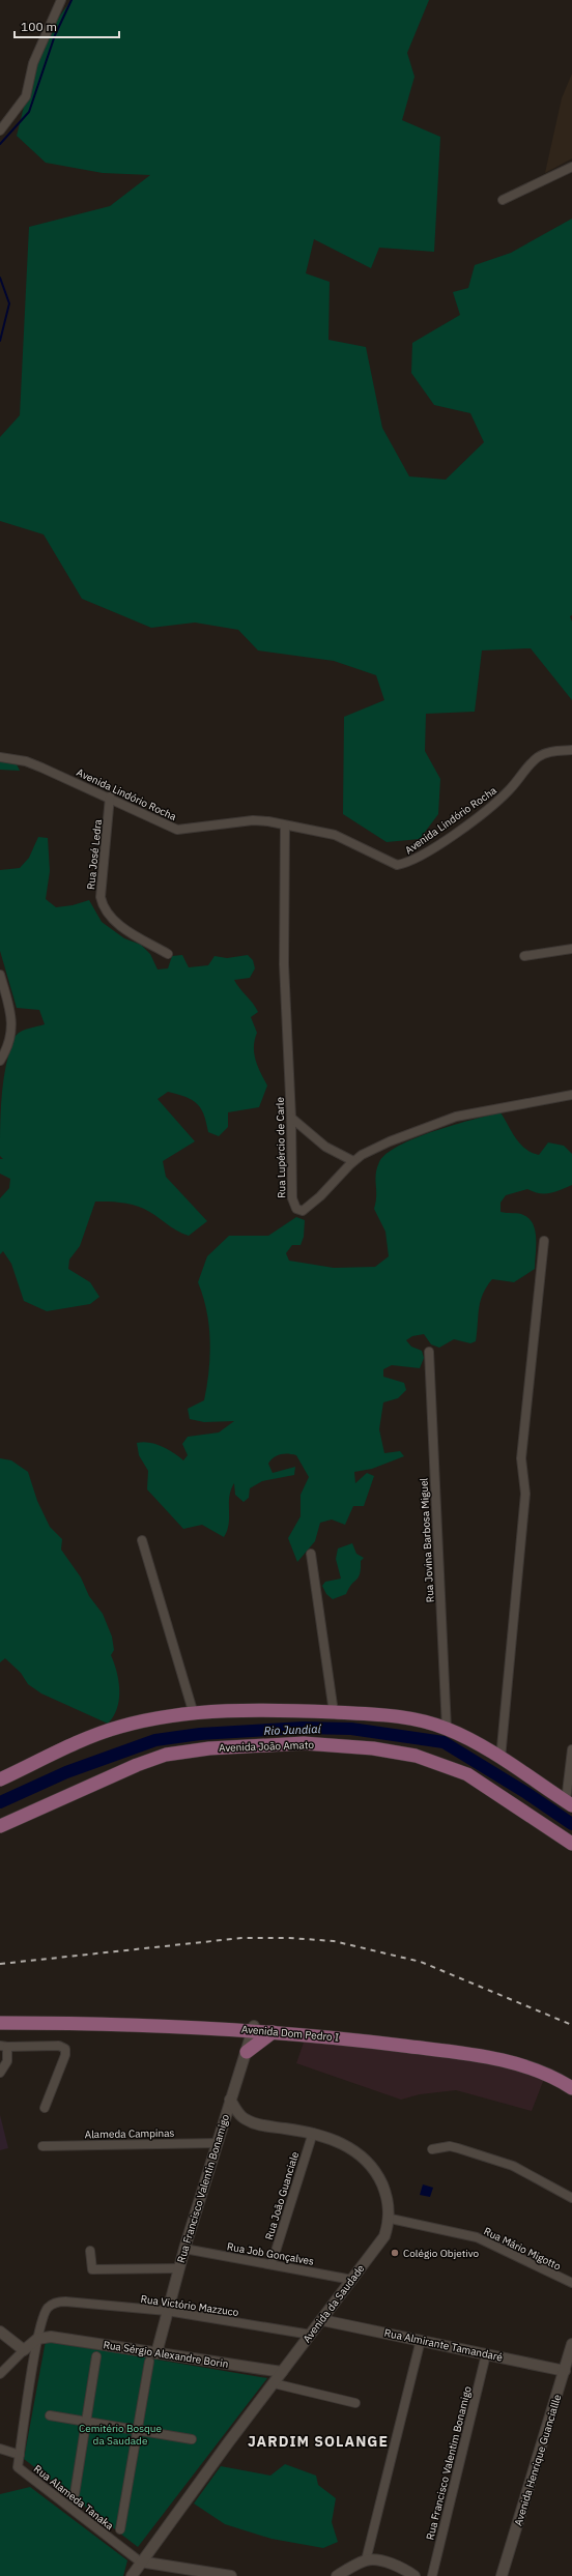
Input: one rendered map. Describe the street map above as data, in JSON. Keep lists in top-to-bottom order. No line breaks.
{"streets":{"main road":["Avenida João Amato","Avenida Dom Pedro I"],"street":["Avenida Lindório Rocha","Rua José Ledra","Rua Lupércio de Carle","Rua Jovina Barbosa Miguel","Alameda Campinas","Rua Francisco Valentin Bonamigo","Rua João Guanciale","Rua Mário Migotto","Rua Job Gonçalves","Avenida da Saudade","Rua Victório Mazzuco","Rua Almirante Tamandaré","Rua Sérgio Alexandre Borin","Avenida Henrique Guanciallle","Rua Francisco Valentim Bonamigo","Rua Alameda Tanaka"]},"crossings":[["Avenida Lindório Rocha","Rua José Ledra"],["Avenida Lindório Rocha","Rua Lupércio de Carle"],["Avenida Dom Pedro I","Rua Francisco Valentin Bonamigo"],["Alameda Campinas","Rua Francisco Valentin Bonamigo"],["Rua Francisco Valentin Bonamigo","Rua Job Gonçalves"],["Rua Francisco Valentin Bonamigo","Avenida da Saudade"],["Rua Francisco Valentin Bonamigo","Rua Victório Mazzuco"],["Rua Francisco Valentin Bonamigo","Rua Sérgio Alexandre Borin"],["Rua João Guanciale","Rua Job Gonçalves"],["Rua João Guanciale","Avenida da Saudade"],["Rua Mário Migotto","Avenida da Saudade"],["Rua Job Gonçalves","Avenida da Saudade"],["Avenida da Saudade","Rua Victório Mazzuco"],["Avenida da Saudade","Rua Almirante Tamandaré"],["Avenida da Saudade","Rua Sérgio Alexandre Borin"],["Avenida da Saudade","Rua Alameda Tanaka"],["Rua Victório Mazzuco","Rua Alameda Tanaka"],["Rua Almirante Tamandaré","Avenida Henrique Guanciallle"],["Rua Almirante Tamandaré","Rua Francisco Valentim Bonamigo"],["Rua Sérgio Alexandre Borin","Rua Alameda Tanaka"]],"districts":["JARDIM SOLANGE"],"water":["Rio Jundiaí"],"parks":["Cemitério Bosque da Saudade"],"places":["Colégio Objetivo"],"scale_bar":"100 m"}
